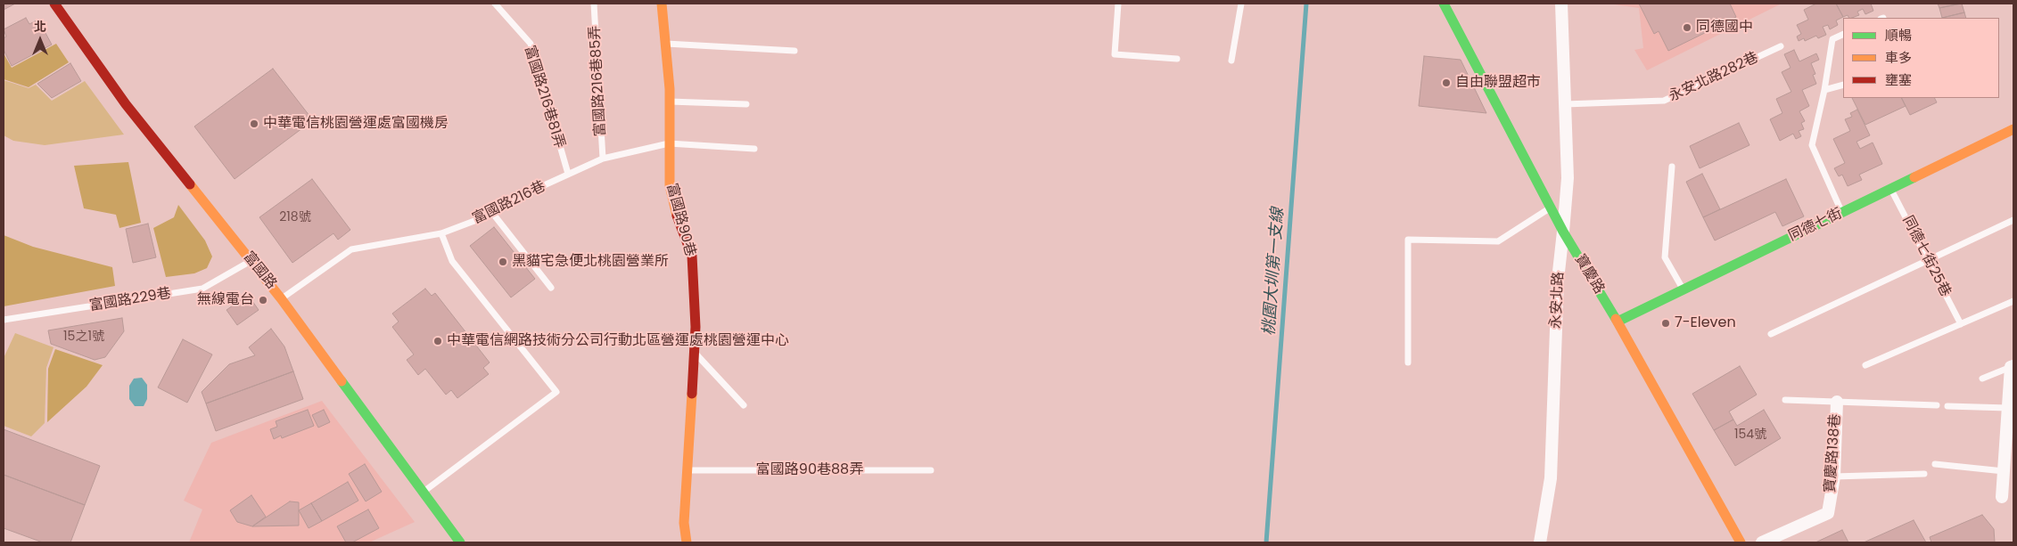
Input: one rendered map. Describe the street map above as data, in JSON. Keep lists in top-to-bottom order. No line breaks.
{"streets":{"street":["富國路90巷","同德七街","富國路","寶慶路","永安北路","寶慶路138巷"],"lane":["永安北路282巷","富國路216巷85弄","富國路216巷81弄","富國路216巷","同德七街25巷","富國路229巷","富國路90巷88弄"]},"crossings":[["永安北路282巷","永安北路"],["富國路216巷85弄","富國路216巷"],["富國路216巷81弄","富國路216巷"],["富國路216巷","富國路90巷"],["富國路216巷","富國路"],["富國路90巷","富國路90巷88弄"],["同德七街","同德七街25巷"],["同德七街","寶慶路"],["富國路","富國路229巷"],["寶慶路","永安北路"]],"water":["桃園大圳第一支線"],"places":["同德國中","自由聯盟超市","中華電信桃園營運處富國機房","黑貓宅急便北桃園營業所","無線電台","7-Eleven","中華電信網路技術分公司行動北區營運處桃園營運中心"],"house_numbers":["218號","15之1號","154號"],"legend":["順暢","車多","壅塞"],"north":"top"}
